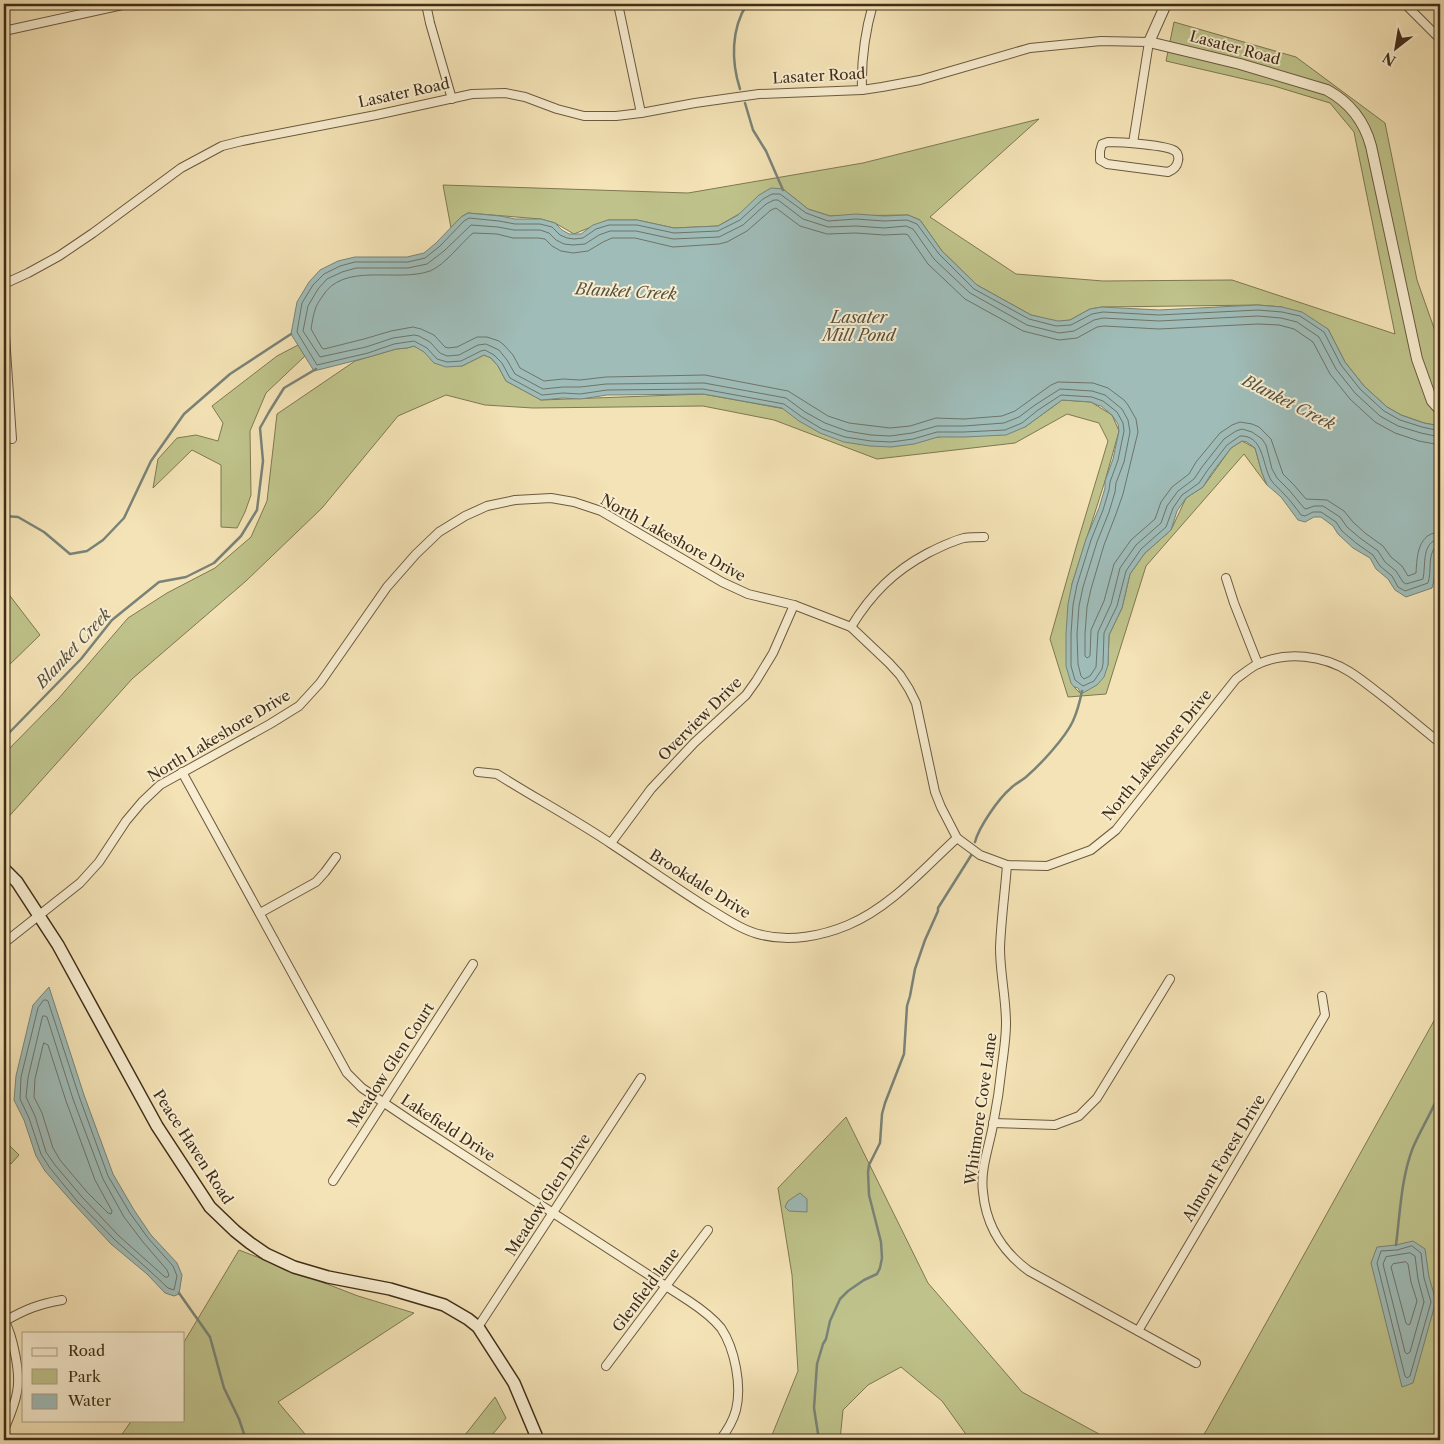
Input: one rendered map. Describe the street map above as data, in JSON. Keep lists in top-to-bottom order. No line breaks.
{"streets":{"main road":["Peace Haven Road"],"street":["Lasater Road","North Lakeshore Drive","Overview Drive","Brookdale Drive","Meadow Glen Court","Whitmore Cove Lane","Lakefield Drive","Almont Forest Drive","Meadow Glen Drive","Glenfield lane"]},"crossings":[["North Lakeshore Drive","Overview Drive"],["North Lakeshore Drive","Brookdale Drive"],["North Lakeshore Drive","Whitmore Cove Lane"],["North Lakeshore Drive","Lakefield Drive"],["North Lakeshore Drive","Peace Haven Road"],["Overview Drive","Brookdale Drive"],["Meadow Glen Court","Lakefield Drive"],["Whitmore Cove Lane","Almont Forest Drive"],["Lakefield Drive","Meadow Glen Drive"],["Lakefield Drive","Glenfield lane"],["Peace Haven Road","Meadow Glen Drive"]],"water":["Blanket Creek","Lasater Mill Pond"],"legend":["Road","Park","Water"],"north":"bottom left"}
